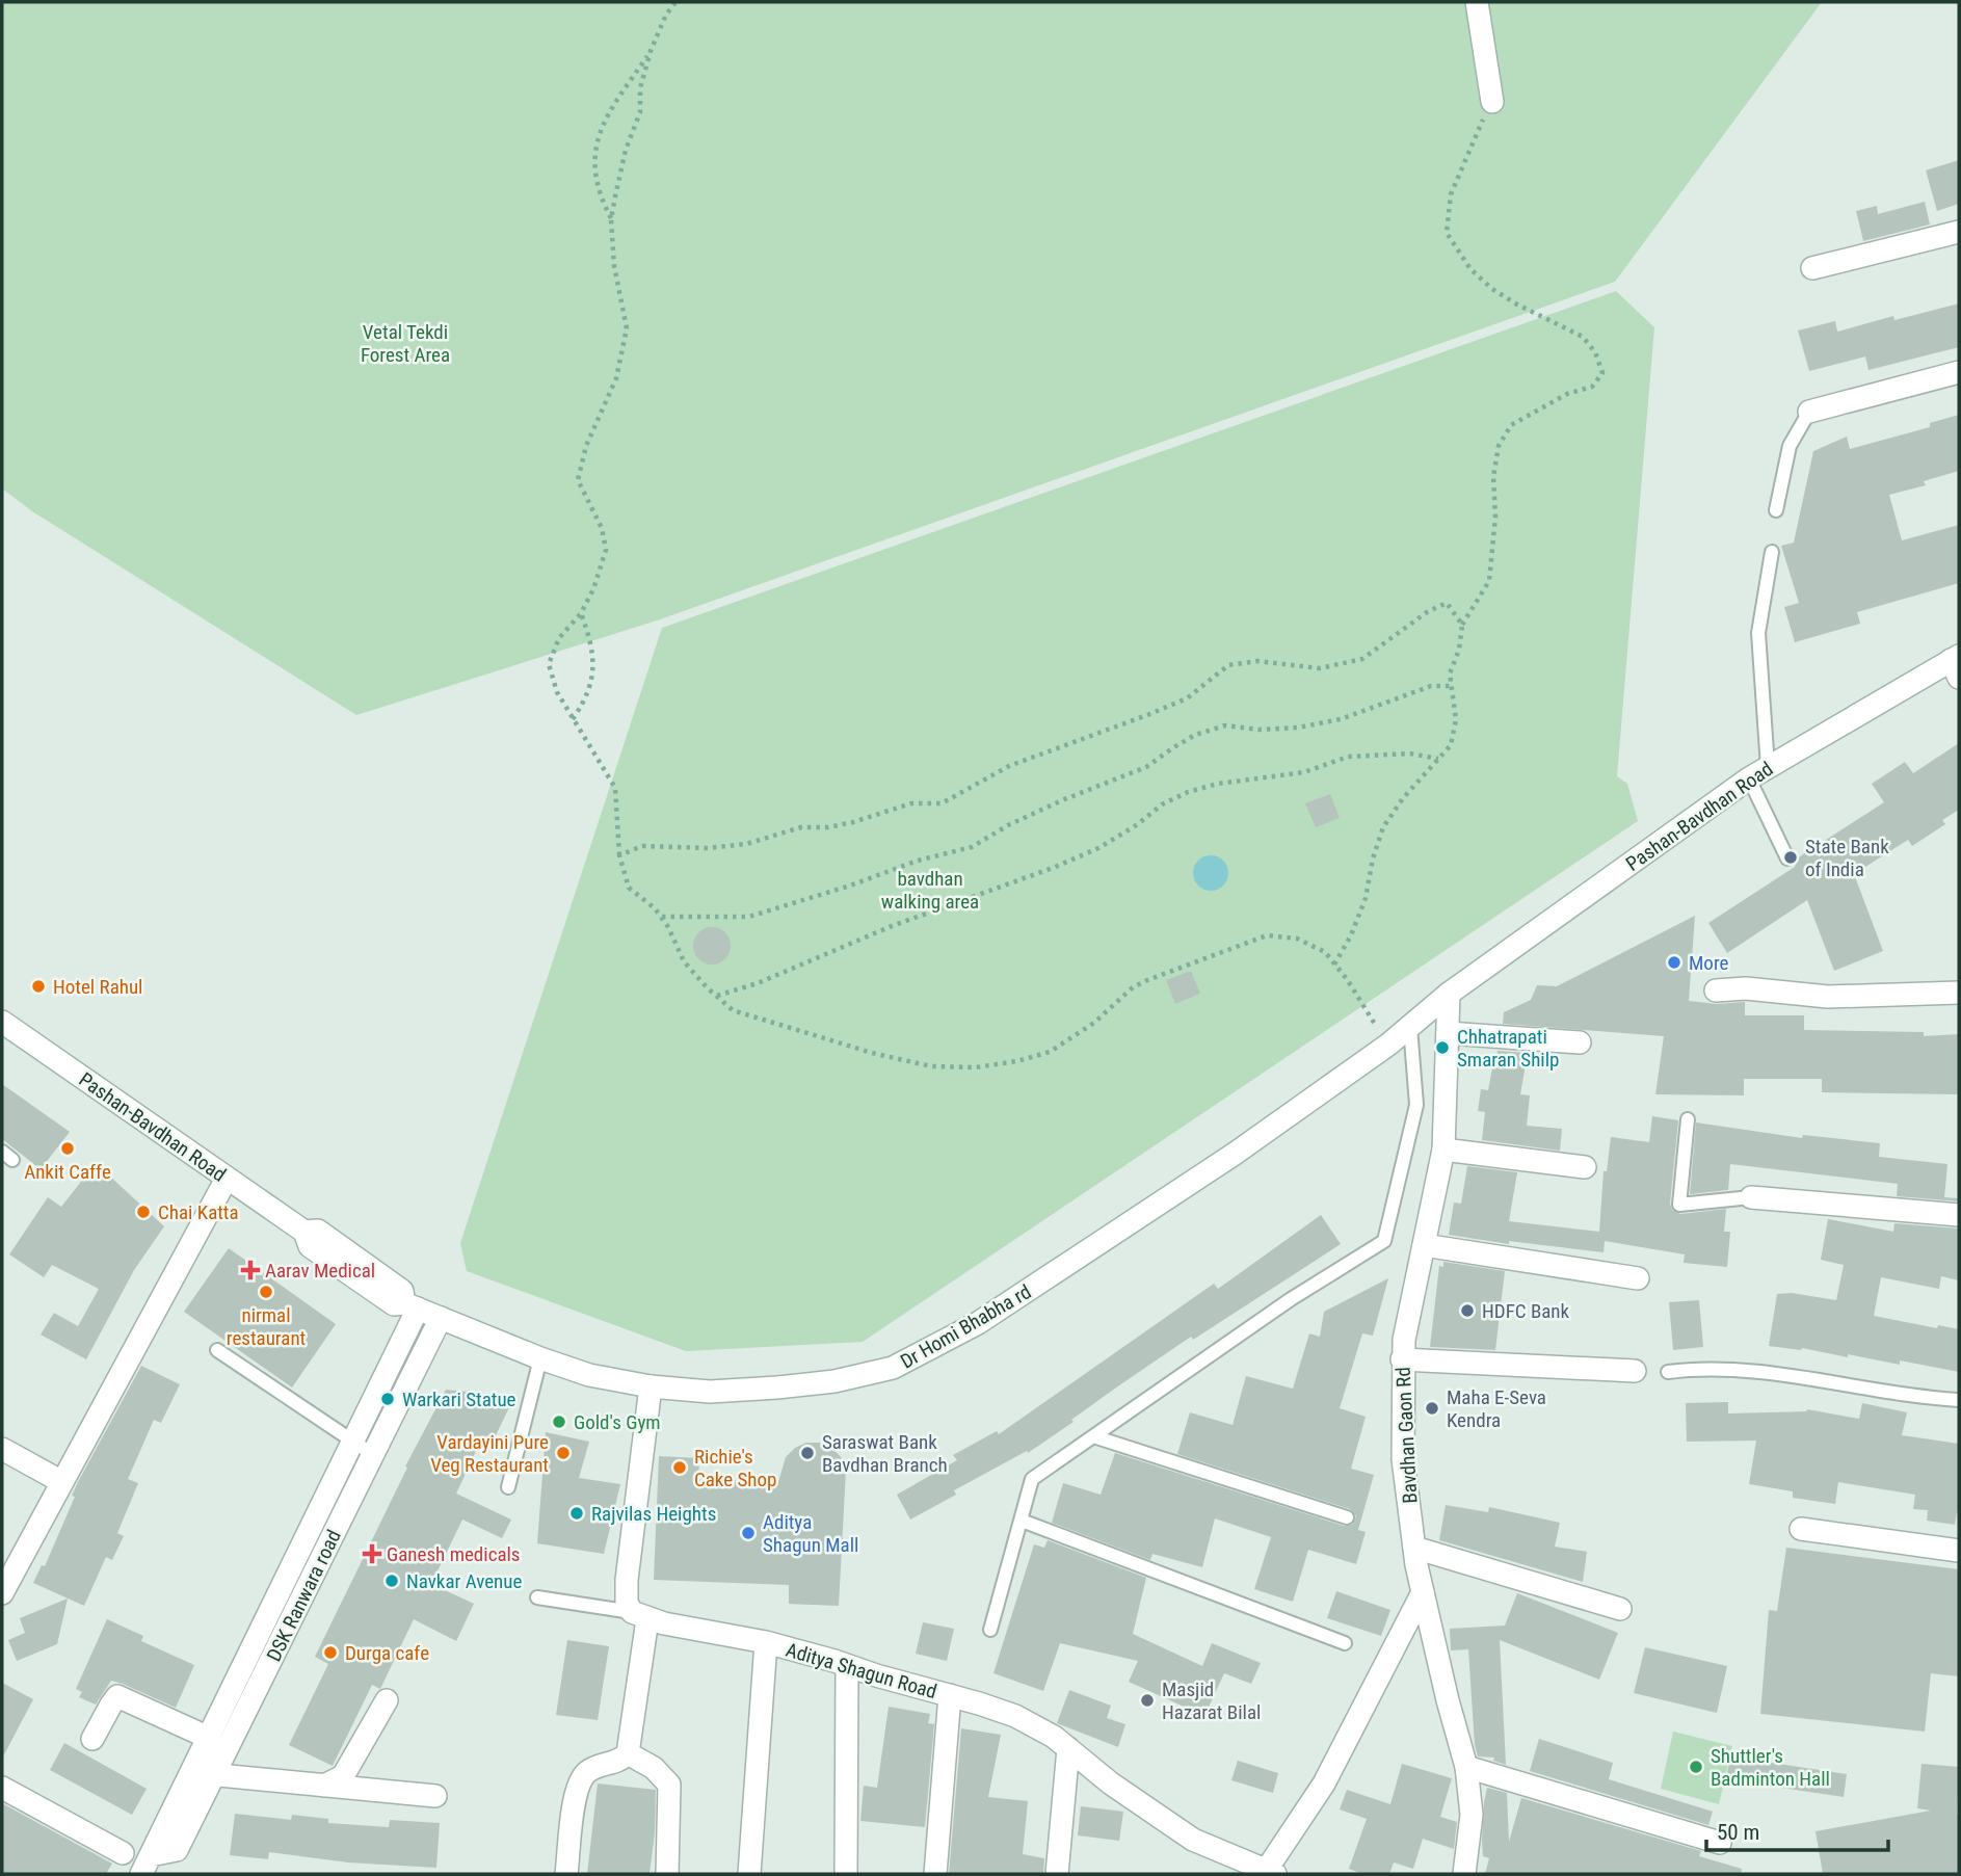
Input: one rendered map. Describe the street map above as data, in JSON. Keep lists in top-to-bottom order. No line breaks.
{"streets":{"street":["Pashan-Bavdhan Road","Dr Homi Bhabha rd","Bavdhan Gaon Rd","DSK Ranwara road","Aditya Shagun Road"]},"crossings":[["Pashan-Bavdhan Road","Dr Homi Bhabha rd"],["Pashan-Bavdhan Road","Bavdhan Gaon Rd"],["Pashan-Bavdhan Road","DSK Ranwara road"],["Dr Homi Bhabha rd","Bavdhan Gaon Rd"],["Dr Homi Bhabha rd","DSK Ranwara road"]],"parks":["Vetal Tekdi Forest Area","bavdhan walking area"],"places":{"other":["State Bank of India","More","Hotel Rahul","Chhatrapati Smaran Shilp","Ankit Caffe","Chai Katta","nirmal restaurant","HDFC Bank","Warkari Statue","Maha E-Seva Kendra","Gold's Gym","Vardayini Pure Veg Restaurant","Saraswat Bank Bavdhan Branch","Richie's Cake Shop","Rajvilas Heights","Aditya Shagun Mall","Navkar Avenue","Durga cafe","Masjid Hazarat Bilal","Shuttler's Badminton Hall"],"health":["Aarav Medical","Ganesh medicals"]},"scale_bar":"50 m"}
